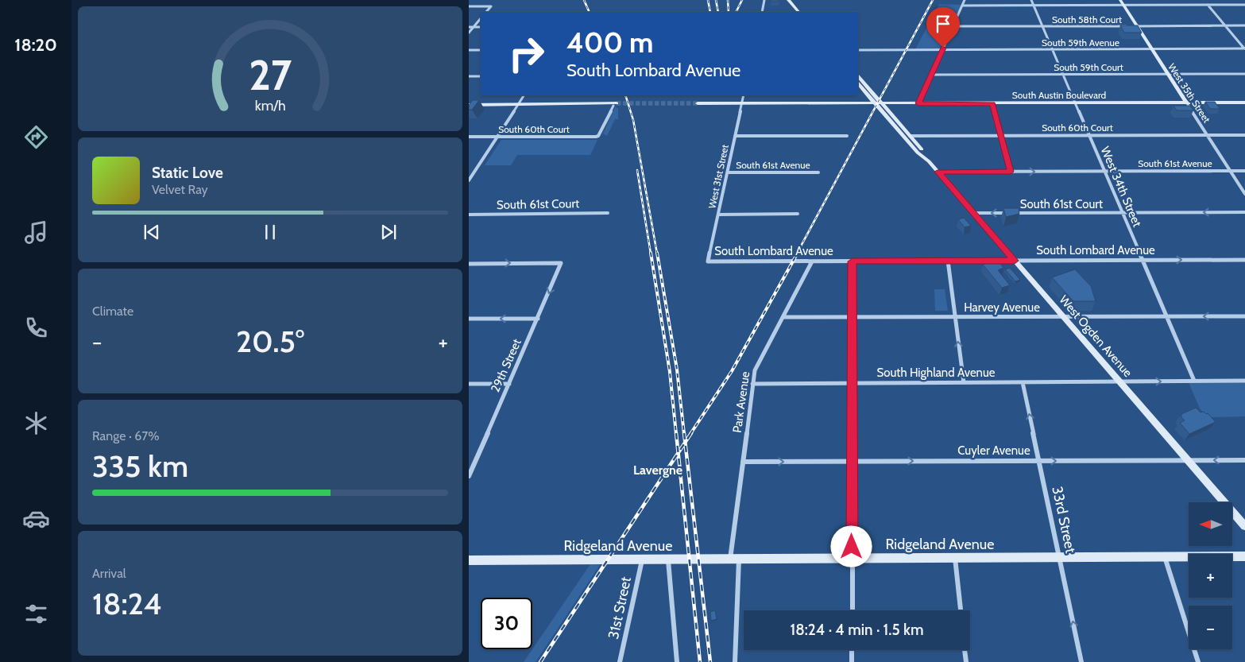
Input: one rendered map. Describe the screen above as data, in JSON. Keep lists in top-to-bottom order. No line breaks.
{"streets":{"street":["South 58th Court","South 59th Avenue","South 59th Court","West 35th Street","South Austin Boulevard","South 60th Court","South 61st Avenue","West 31st Street","West 34th Street","South 61st Court","South Lombard Avenue","Harvey Avenue","West Ogden Avenue","29th Street","South Highland Avenue","Park Avenue","Cuyler Avenue","33rd Street","Ridgeland Avenue","31st Street"]},"crossings":[["South 58th Court","West 35th Street"],["South 58th Court","West 34th Street"],["South 59th Avenue","West 35th Street"],["South 59th Avenue","West 34th Street"],["South 59th Court","West 35th Street"],["South 59th Court","West 34th Street"],["West 35th Street","South Austin Boulevard"],["West 35th Street","South 60th Court"],["West 35th Street","South 61st Avenue"],["South Austin Boulevard","West 31st Street"],["South Austin Boulevard","West 34th Street"],["South Austin Boulevard","West Ogden Avenue"],["South 60th Court","West 34th Street"],["South 60th Court","West Ogden Avenue"],["South 61st Avenue","West 31st Street"],["South 61st Avenue","West 34th Street"],["South 61st Avenue","West Ogden Avenue"],["West 31st Street","South Lombard Avenue"],["West 34th Street","South 61st Court"],["West 34th Street","South Lombard Avenue"],["West 34th Street","Harvey Avenue"],["West 34th Street","South Highland Avenue"],["South 61st Court","West Ogden Avenue"],["South Lombard Avenue","West Ogden Avenue"],["South Lombard Avenue","Park Avenue"],["Harvey Avenue","West Ogden Avenue"],["Harvey Avenue","Park Avenue"],["West Ogden Avenue","South Highland Avenue"],["West Ogden Avenue","Cuyler Avenue"],["South Highland Avenue","Park Avenue"],["South Highland Avenue","33rd Street"],["Park Avenue","Cuyler Avenue"],["Park Avenue","Ridgeland Avenue"],["Cuyler Avenue","33rd Street"],["33rd Street","Ridgeland Avenue"],["Ridgeland Avenue","31st Street"]],"one_way":["South 61st Court","33rd Street"],"districts":["Lavergne"],"north":"left","page":{"tabs":"18:20","turn":["400 m","South Lombard Avenue"],"song":["Static Love","Velvet Ray"],"tile":["Climate",["Range · 67%","335 km"],["Arrival","18:24"]],"heat":["−","20.5°","+"],"map_buttons":["+","−"],"limit":"30","trip":"18:24 · 4 min · 1.5 km","gauge":["27","km/h"]}}
